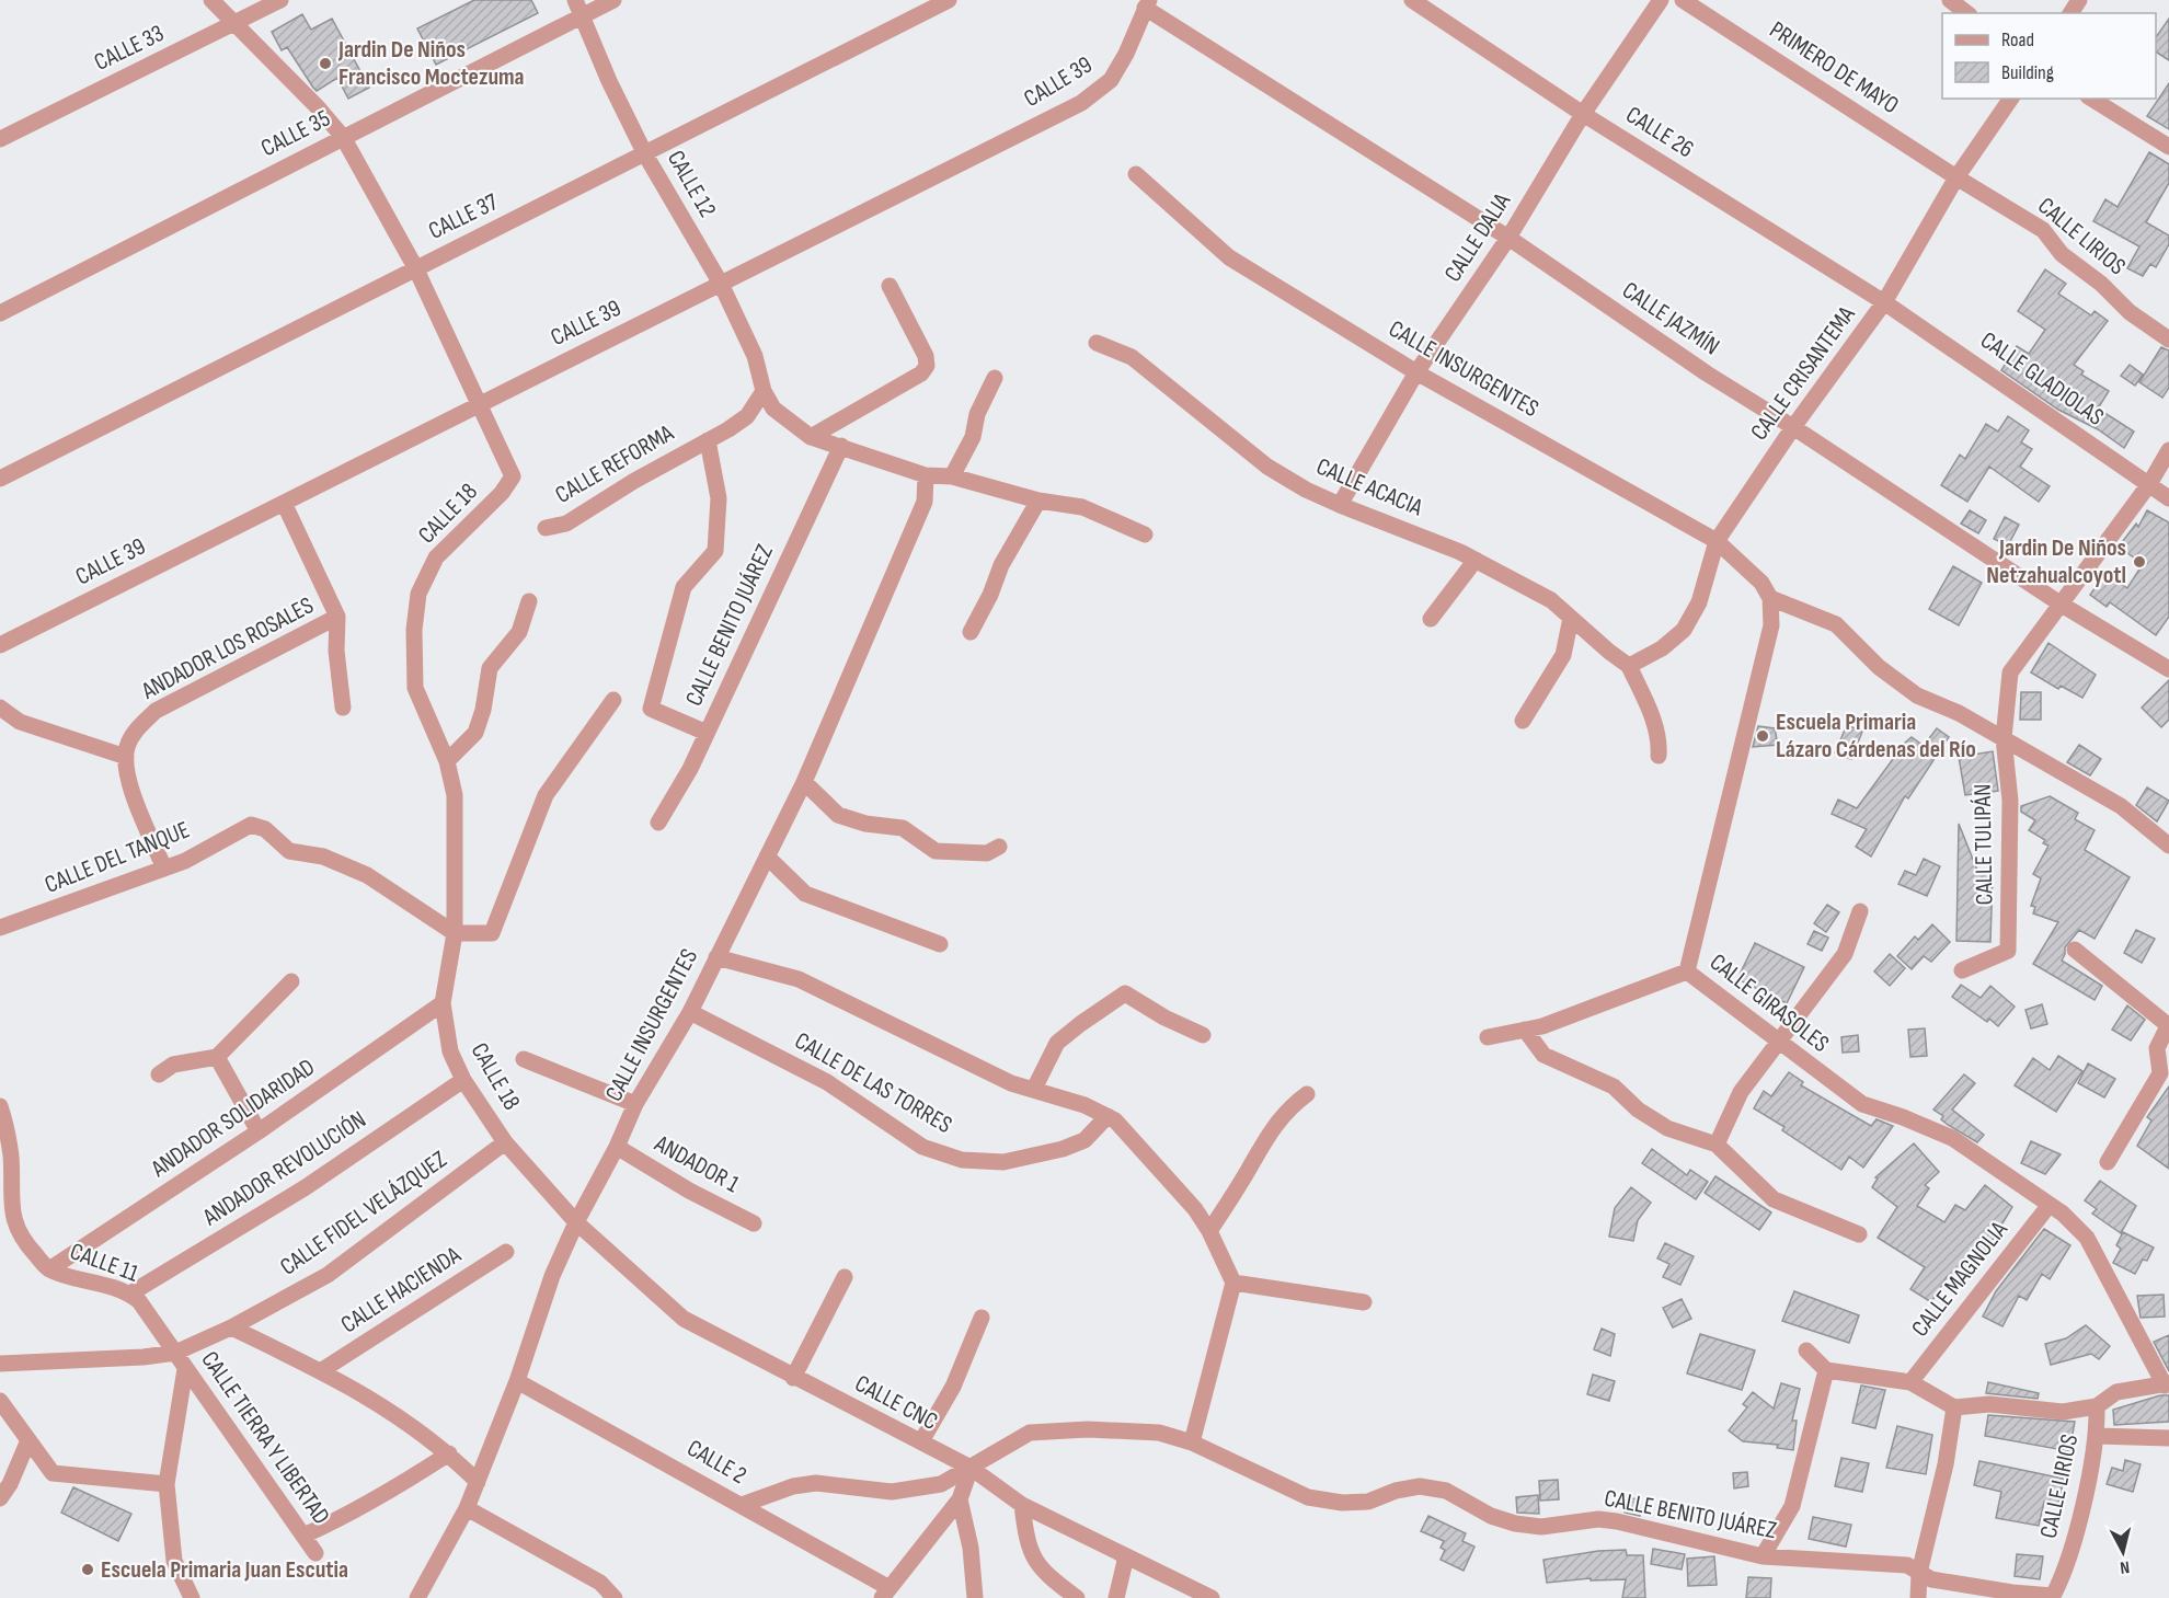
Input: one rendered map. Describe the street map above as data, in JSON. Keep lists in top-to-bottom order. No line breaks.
{"streets":{"street":["CALLE 33","PRIMERO DE MAYO","CALLE 39","CALLE 26","CALLE 35","CALLE 12","CALLE 37","CALLE LIRIOS","CALLE DALIA","CALLE JAZMÍN","CALLE INSURGENTES","CALLE CRISANTEMA","CALLE GLADIOLAS","CALLE REFORMA","CALLE ACACIA","CALLE 18","CALLE BENITO JUÁREZ","ANDADOR LOS ROSALES","CALLE TULIPÁN","CALLE DEL TANQUE","CALLE GIRASOLES","CALLE DE LAS TORRES","ANDADOR SOLIDARIDAD","ANDADOR 1","ANDADOR REVOLUCIÓN","CALLE FIDEL VELÁZQUEZ","CALLE 11","CALLE MAGNOLIA","CALLE HACIENDA","CALLE CNC","CALLE TIERRA Y LIBERTAD","CALLE 2"]},"crossings":[["CALLE 33","CALLE 18"],["PRIMERO DE MAYO","CALLE LIRIOS"],["PRIMERO DE MAYO","CALLE CRISANTEMA"],["CALLE 39","CALLE 12"],["CALLE 39","CALLE JAZMÍN"],["CALLE 39","CALLE 18"],["CALLE 26","CALLE DALIA"],["CALLE 26","CALLE CRISANTEMA"],["CALLE 26","CALLE GLADIOLAS"],["CALLE 35","CALLE 12"],["CALLE 35","CALLE 18"],["CALLE 12","CALLE 37"],["CALLE 12","CALLE REFORMA"],["CALLE 37","CALLE 18"],["CALLE LIRIOS","CALLE CRISANTEMA"],["CALLE LIRIOS","CALLE BENITO JUÁREZ"],["CALLE DALIA","CALLE JAZMÍN"],["CALLE DALIA","CALLE INSURGENTES"],["CALLE DALIA","CALLE ACACIA"],["CALLE JAZMÍN","CALLE CRISANTEMA"],["CALLE JAZMÍN","CALLE TULIPÁN"],["CALLE INSURGENTES","CALLE CRISANTEMA"],["CALLE INSURGENTES","CALLE 18"],["CALLE INSURGENTES","CALLE GIRASOLES"],["CALLE INSURGENTES","CALLE DE LAS TORRES"],["CALLE INSURGENTES","ANDADOR 1"],["CALLE INSURGENTES","CALLE CNC"],["CALLE INSURGENTES","CALLE 2"],["CALLE CRISANTEMA","CALLE GLADIOLAS"],["CALLE CRISANTEMA","CALLE ACACIA"],["CALLE GLADIOLAS","CALLE TULIPÁN"],["CALLE 18","CALLE DEL TANQUE"],["CALLE 18","ANDADOR SOLIDARIDAD"],["CALLE 18","ANDADOR REVOLUCIÓN"],["CALLE 18","CALLE FIDEL VELÁZQUEZ"],["CALLE 18","CALLE CNC"],["CALLE BENITO JUÁREZ","CALLE CNC"],["CALLE BENITO JUÁREZ","CALLE 2"],["CALLE GIRASOLES","CALLE MAGNOLIA"],["ANDADOR SOLIDARIDAD","CALLE 11"],["ANDADOR REVOLUCIÓN","CALLE 11"],["CALLE FIDEL VELÁZQUEZ","CALLE 11"],["CALLE FIDEL VELÁZQUEZ","CALLE TIERRA Y LIBERTAD"],["CALLE 11","CALLE TIERRA Y LIBERTAD"]],"places":["Jardin De Niños Francisco Moctezuma","Jardin De Niños Netzahualcoyotl","Escuela Primaria Lázaro Cárdenas del Río","Escuela Primaria Juan Escutia"],"legend":["Road","Building"],"north":"bottom"}
